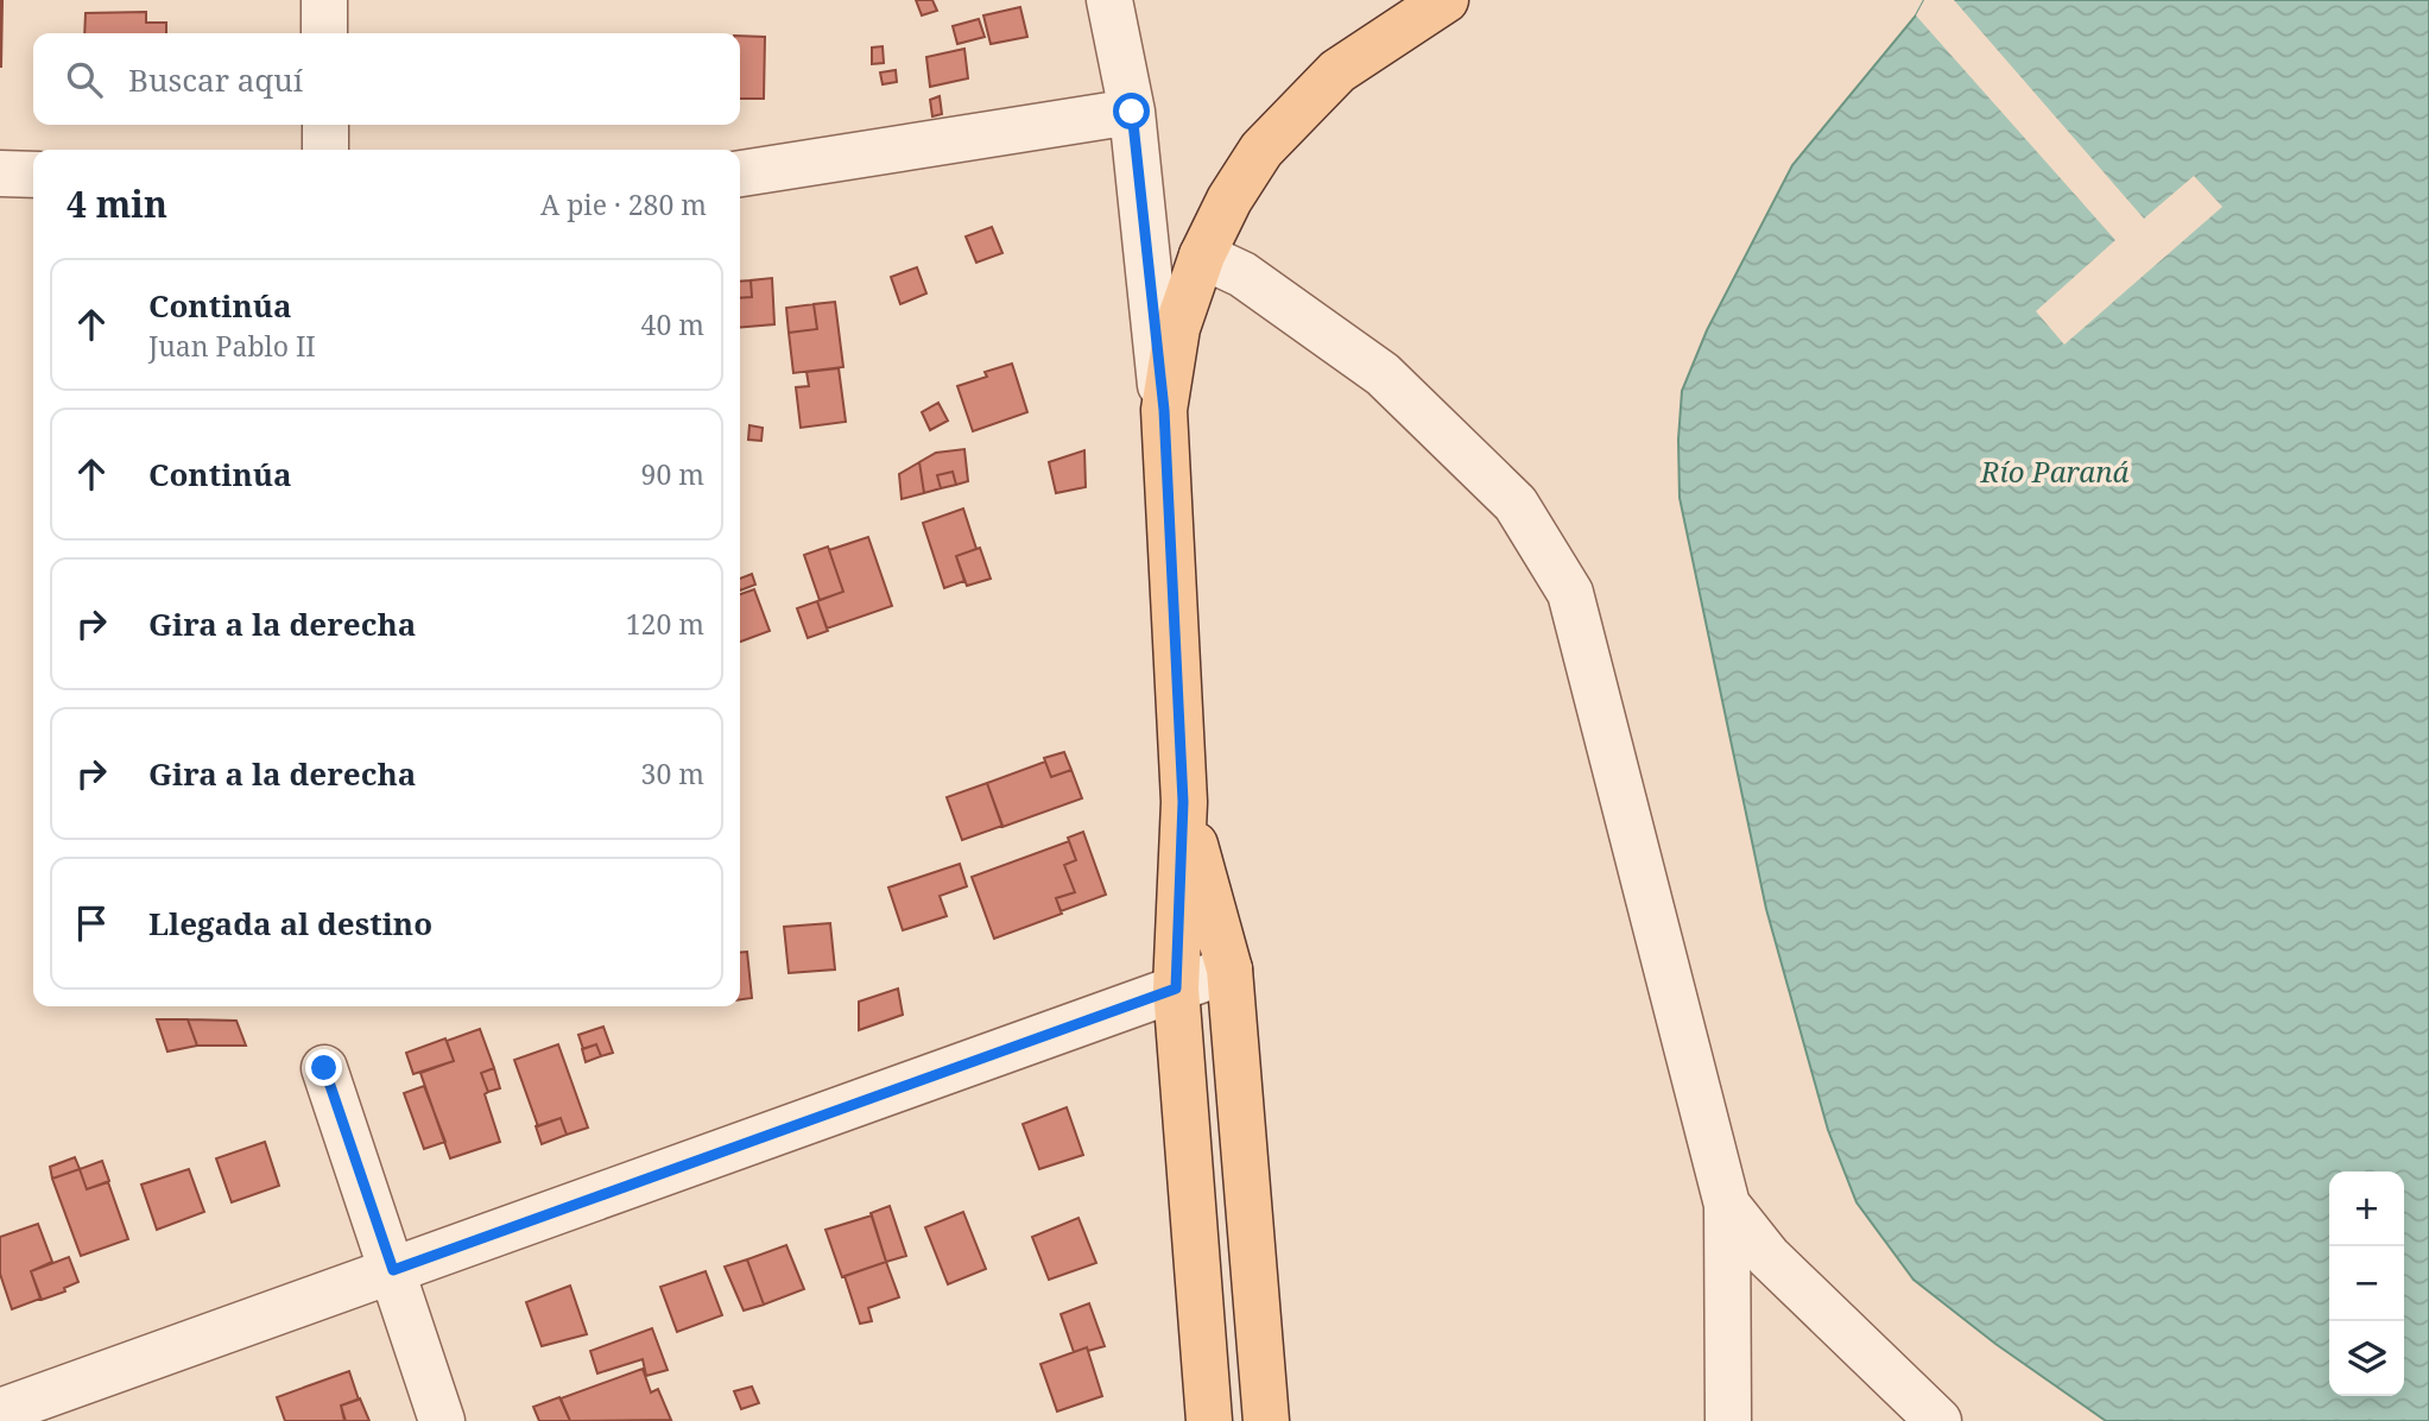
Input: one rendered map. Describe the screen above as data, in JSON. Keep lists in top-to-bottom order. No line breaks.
{"water":["Río Paraná"],"page":{"search":"Buscar aquí","heading":["4 min","A pie · 280 m"],"list":[["Continúa","Juan Pablo II","40 m"],["Continúa","90 m"],["Gira a la derecha","120 m"],["Gira a la derecha","30 m"],"Llegada al destino"],"map_buttons":["+","−"]}}
